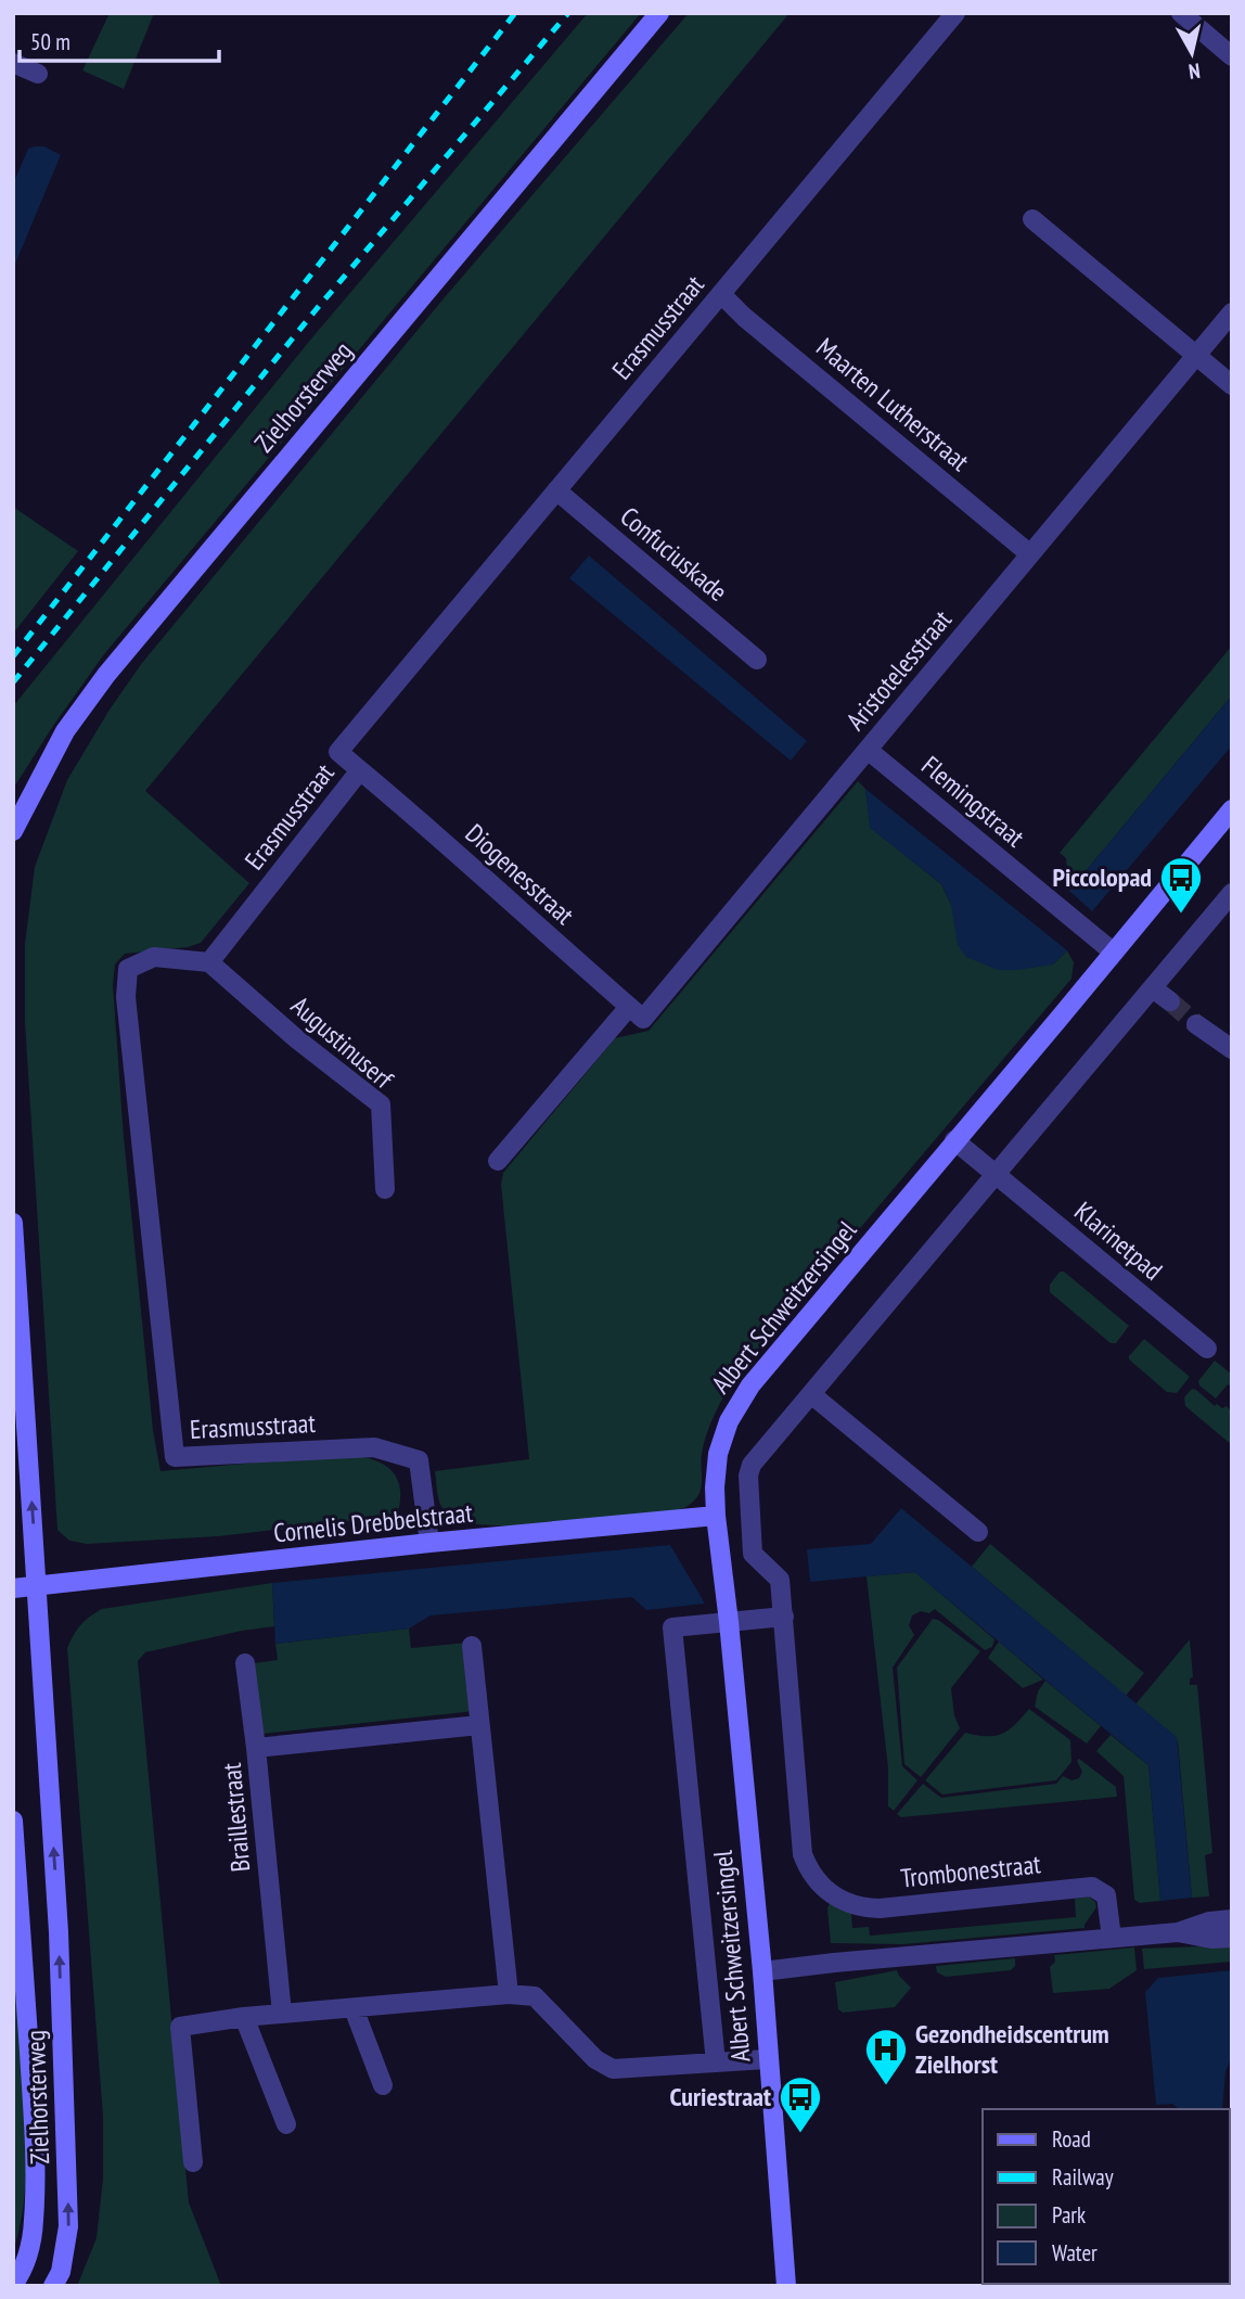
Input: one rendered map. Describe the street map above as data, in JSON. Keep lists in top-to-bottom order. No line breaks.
{"streets":{"main road":["Zielhorsterweg","Albert Schweitzersingel","Cornelis Drebbelstraat"],"street":["Erasmusstraat","Maarten Lutherstraat","Confuciuskade","Aristotelesstraat","Flemingstraat","Diogenesstraat","Augustinuserf","Klarinetpad","Braillestraat","Trombonestraat"]},"crossings":[["Erasmusstraat","Maarten Lutherstraat"],["Erasmusstraat","Confuciuskade"],["Erasmusstraat","Diogenesstraat"],["Erasmusstraat","Augustinuserf"],["Erasmusstraat","Cornelis Drebbelstraat"],["Zielhorsterweg","Cornelis Drebbelstraat"],["Maarten Lutherstraat","Aristotelesstraat"],["Aristotelesstraat","Flemingstraat"],["Aristotelesstraat","Diogenesstraat"],["Flemingstraat","Albert Schweitzersingel"],["Albert Schweitzersingel","Cornelis Drebbelstraat"],["Albert Schweitzersingel","Trombonestraat"]],"places":{"bus stop":["Piccolopad","Curiestraat"],"hospital":["Gezondheidscentrum Zielhorst"]},"legend":["Road","Railway","Park","Water"],"scale_bar":"50 m","north":"bottom"}
